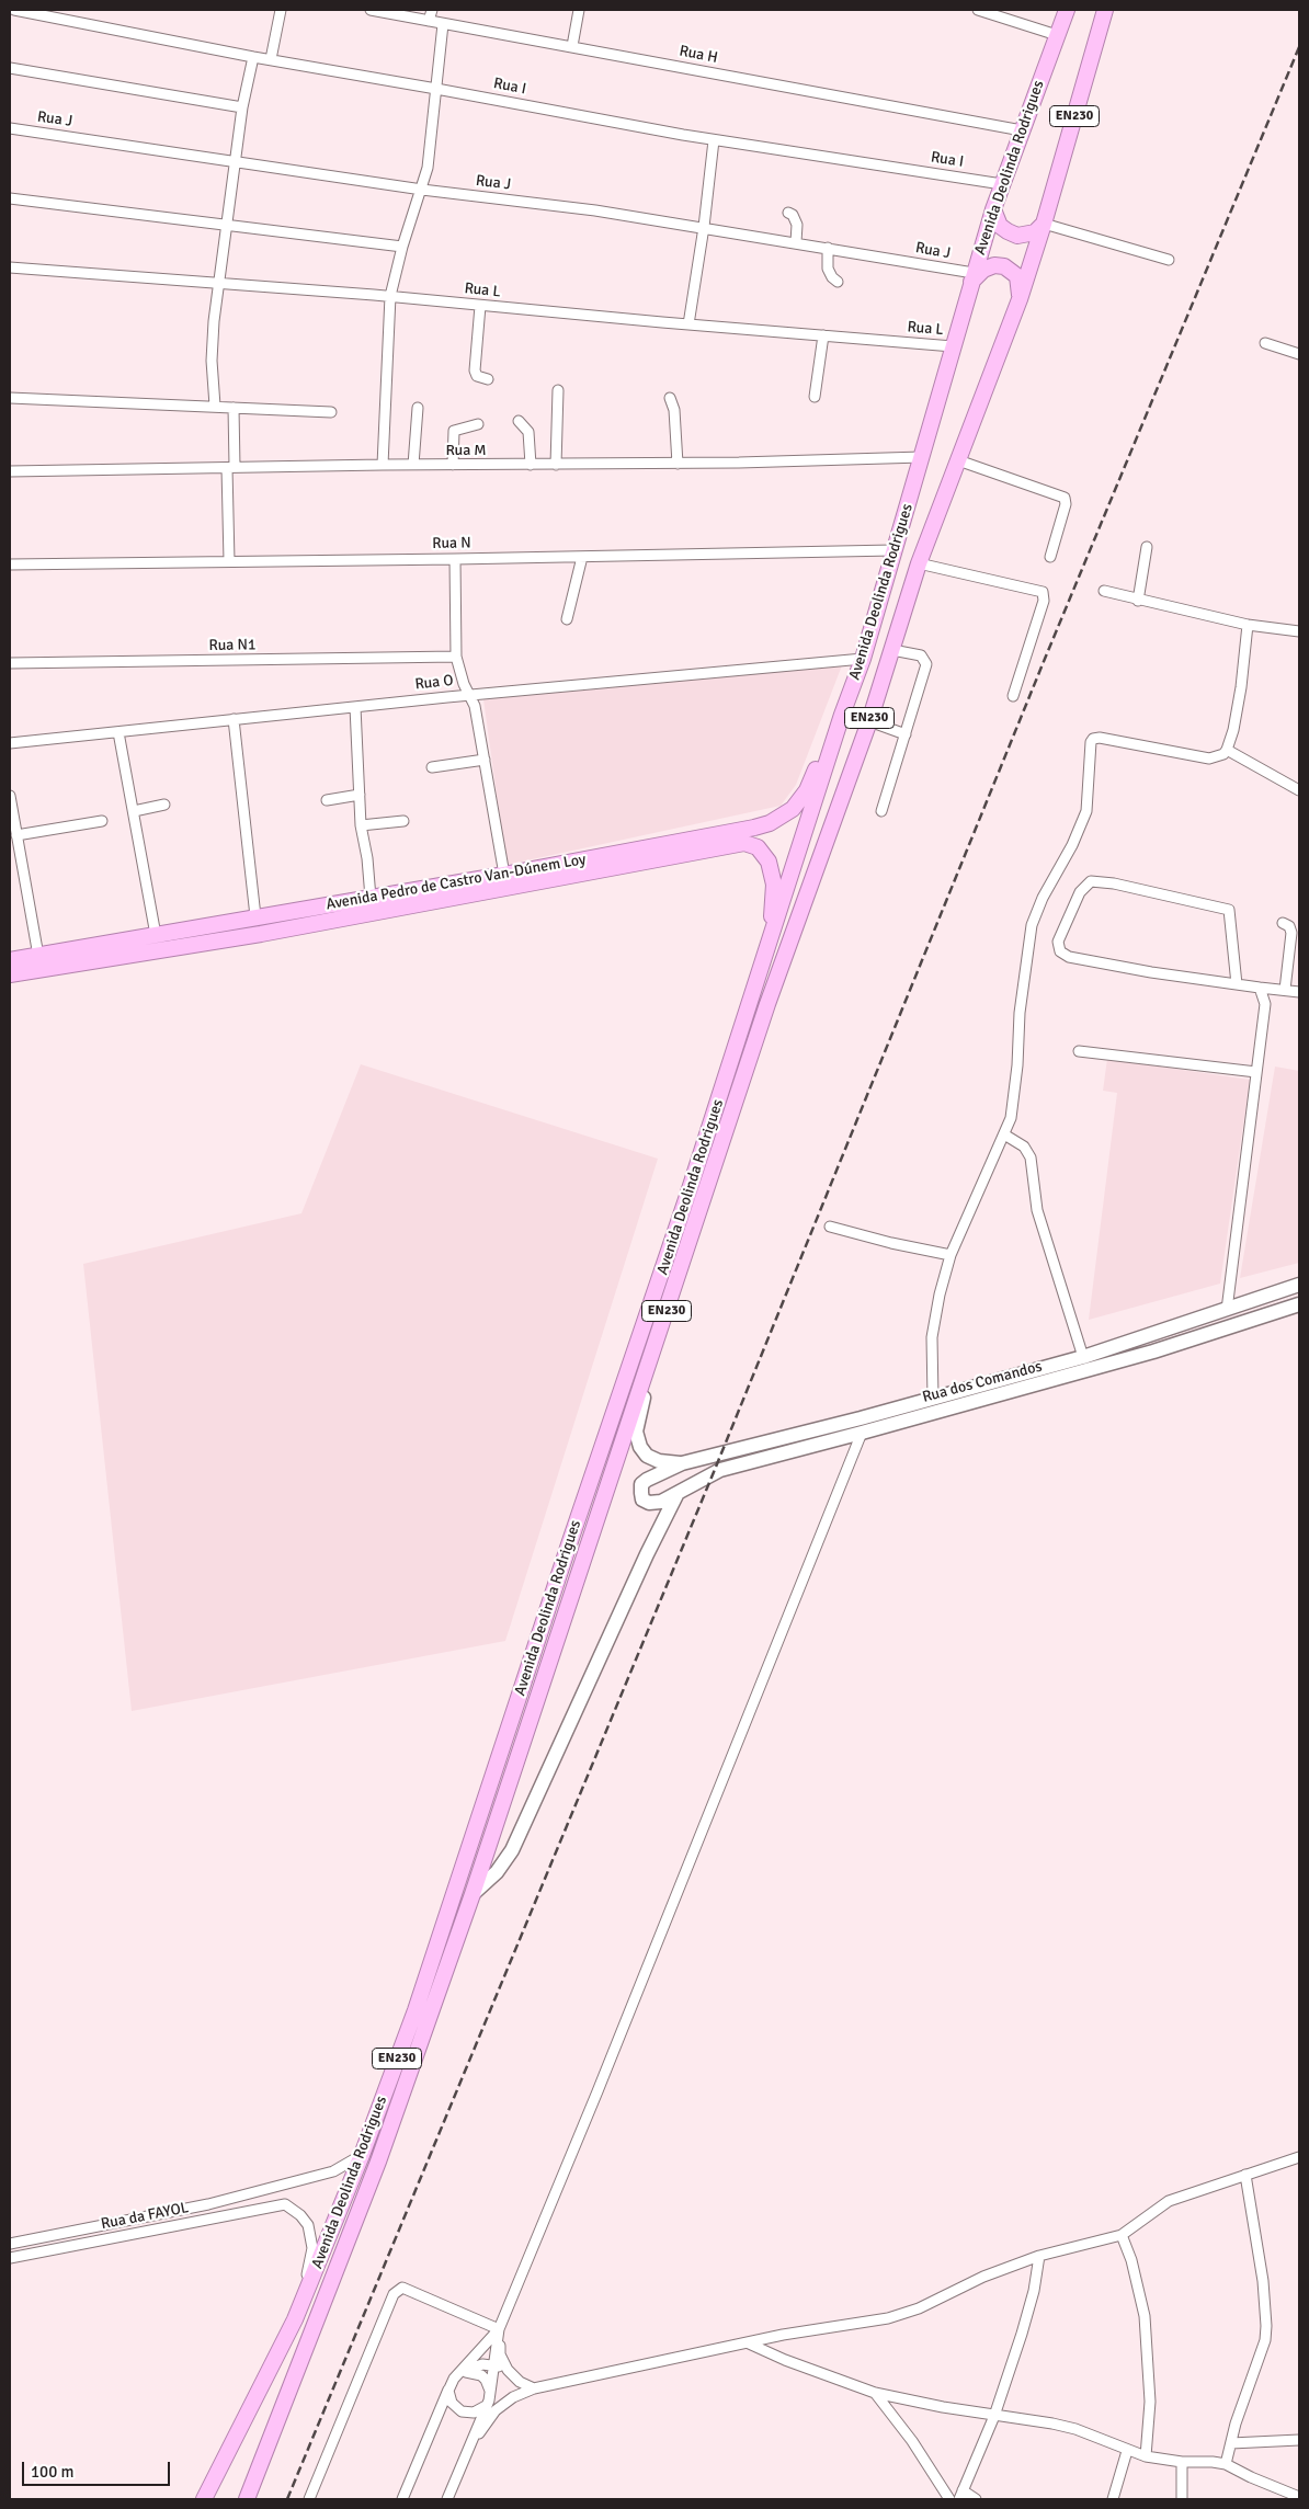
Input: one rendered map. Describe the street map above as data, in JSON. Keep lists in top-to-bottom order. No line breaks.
{"streets":{"highway":["EN230","Avenida Deolinda Rodrigues","Avenida Pedro de Castro Van-Dúnem Loy"],"main road":["Rua dos Comandos"],"street":["Rua H","Rua I","Rua J","Rua L","Rua M","Rua N","Rua N1","Rua O","Rua da FAYOL"]},"crossings":[["Rua H","Avenida Deolinda Rodrigues"],["Rua I","Avenida Deolinda Rodrigues"],["Rua J","Avenida Deolinda Rodrigues"],["Avenida Deolinda Rodrigues","Rua L"],["Avenida Deolinda Rodrigues","Rua M"],["Avenida Deolinda Rodrigues","Rua N"],["Avenida Deolinda Rodrigues","Rua O"],["Avenida Deolinda Rodrigues","Avenida Pedro de Castro Van-Dúnem Loy"],["Avenida Deolinda Rodrigues","Rua da FAYOL"]],"scale_bar":"100 m"}
